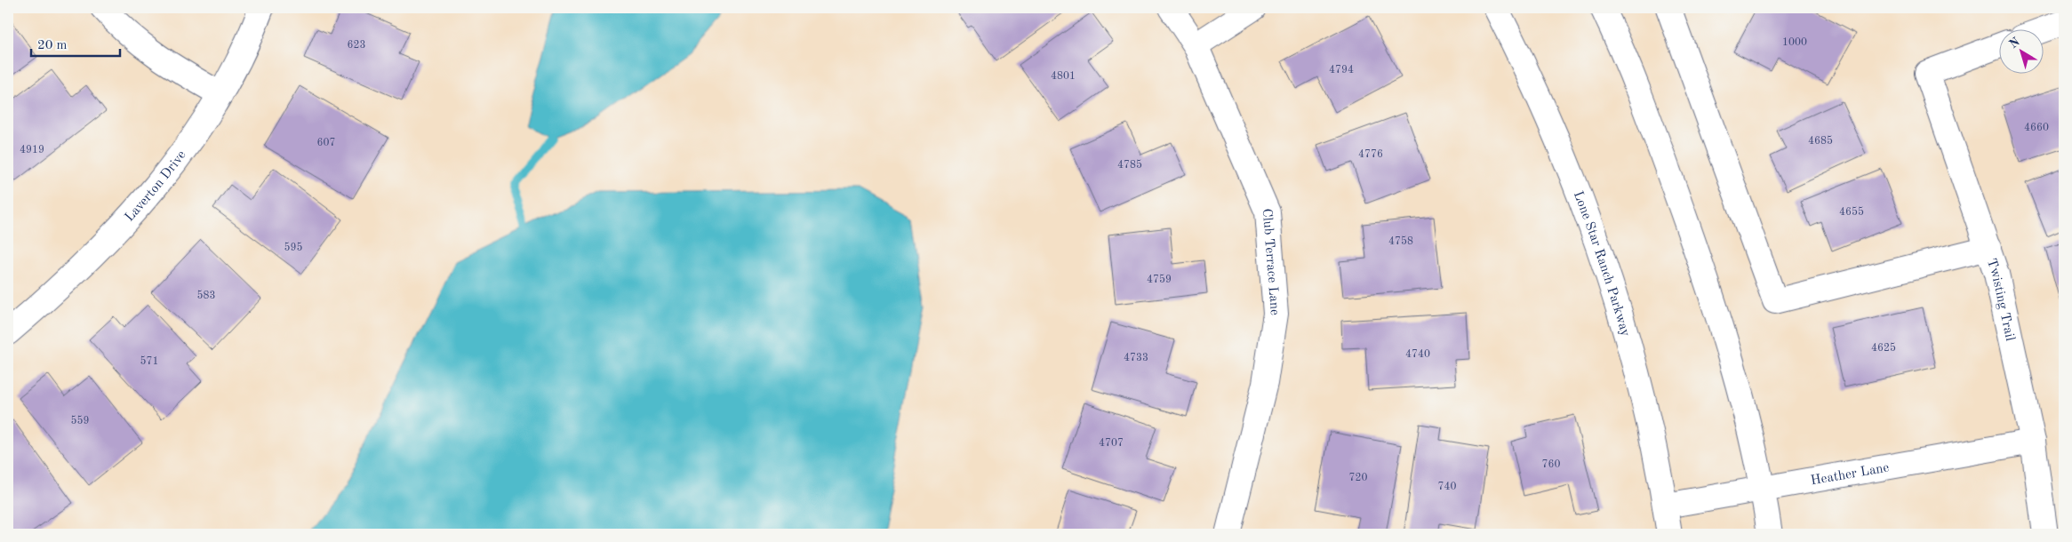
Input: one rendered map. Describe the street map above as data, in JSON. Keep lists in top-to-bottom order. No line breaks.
{"streets":{"street":["Laverton Drive","Club Terrace Lane","Lone Star Ranch Parkway","Twisting Trail","Heather Lane"]},"crossings":[["Lone Star Ranch Parkway","Heather Lane"],["Twisting Trail","Heather Lane"]],"house_numbers":["1000","623","4794","4801","4660","4685","607","4919","4776","4785","4655","4758","595","4759","583","4625","4740","4733","571","559","4707","760","720","740"],"scale_bar":"20 m","north":"top left"}
